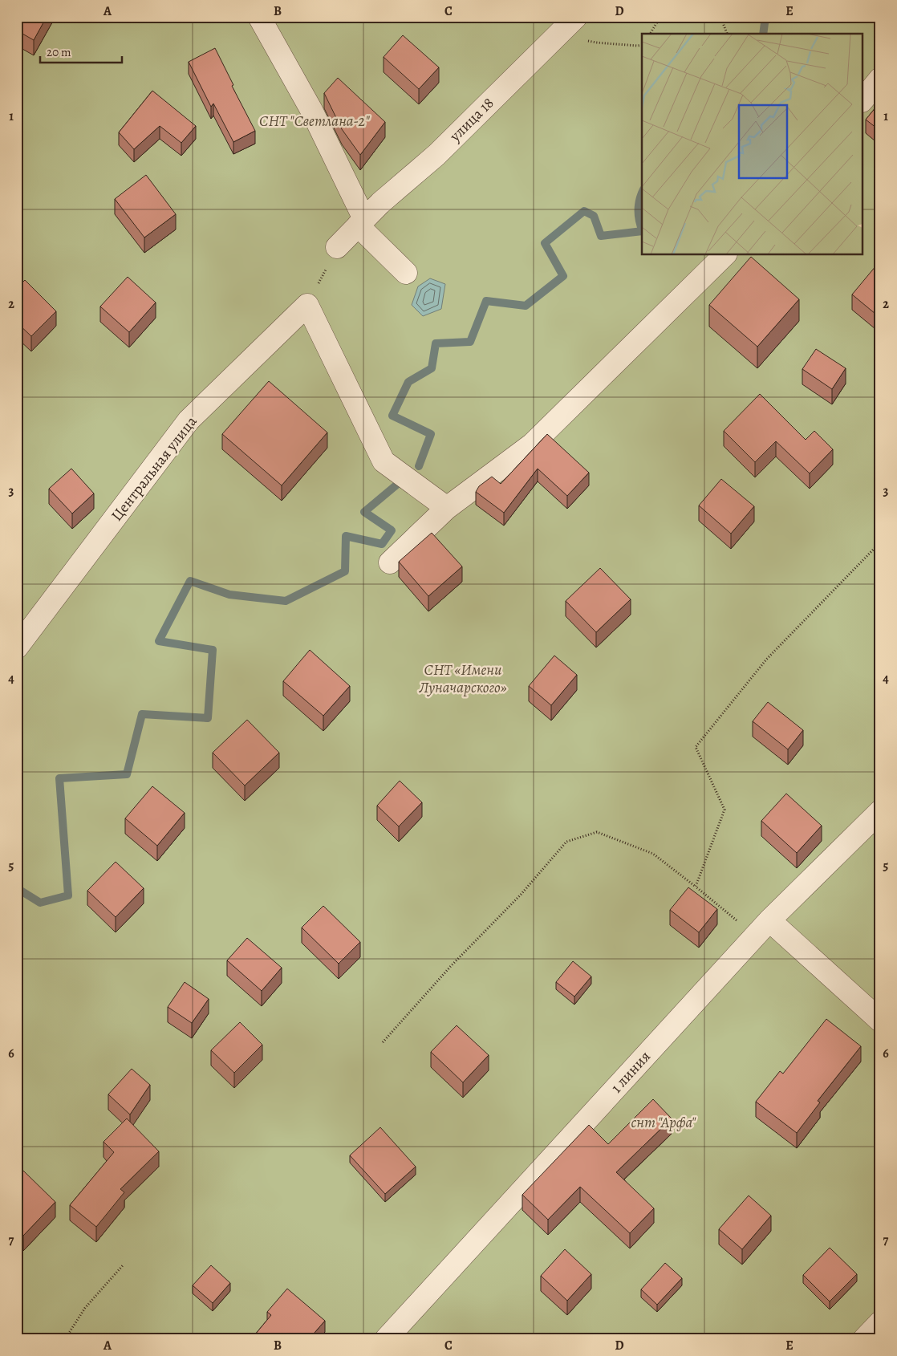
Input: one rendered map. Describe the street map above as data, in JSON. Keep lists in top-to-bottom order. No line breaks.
{"streets":{"street":["улица 18","Центральная улица","1 линия"]},"parks":["СНТ \"Светлана-2\"","СНТ «Имени Луначарского»","снт \"Арфа\""],"scale_bar":"20 m","grid":{"columns":["A","B","C","D","E"],"rows":["1","2","3","4","5","6","7"]}}
